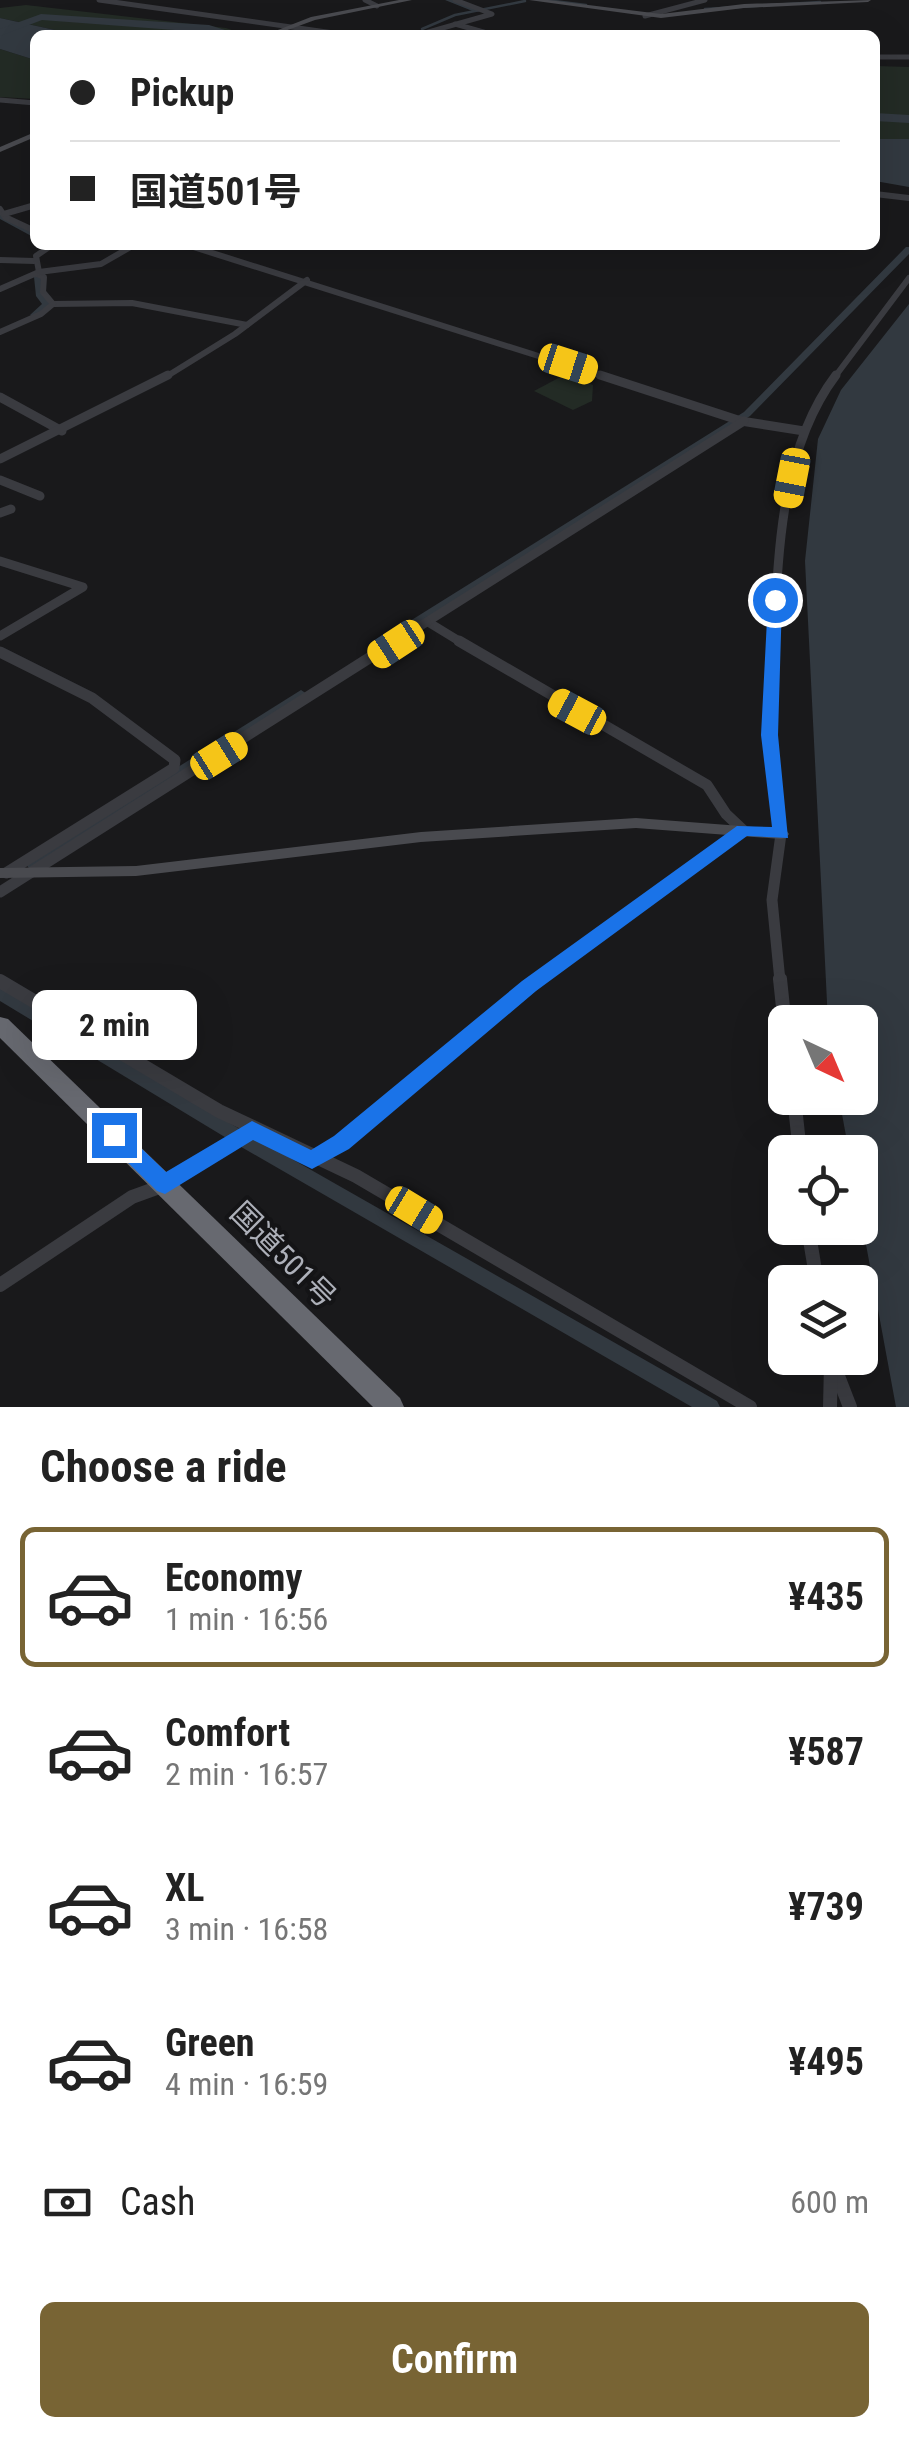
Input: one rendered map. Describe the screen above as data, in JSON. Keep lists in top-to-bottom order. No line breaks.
{"streets":{"highway":["国道501号"]},"north":"bottom right","page":{"banner":["Pickup","国道501号"],"bubble":"2 min","heading":"Choose a ride","list":[{"name":"Economy","note":"1 min · 16:56","value":"¥435"},{"name":"Comfort","note":"2 min · 16:57","value":"¥587"},{"name":"XL","note":"3 min · 16:58","value":"¥739"},{"name":"Green","note":"4 min · 16:59","value":"¥495"}],"pay":["Cash","600 m"],"buttons":"Confirm"}}
